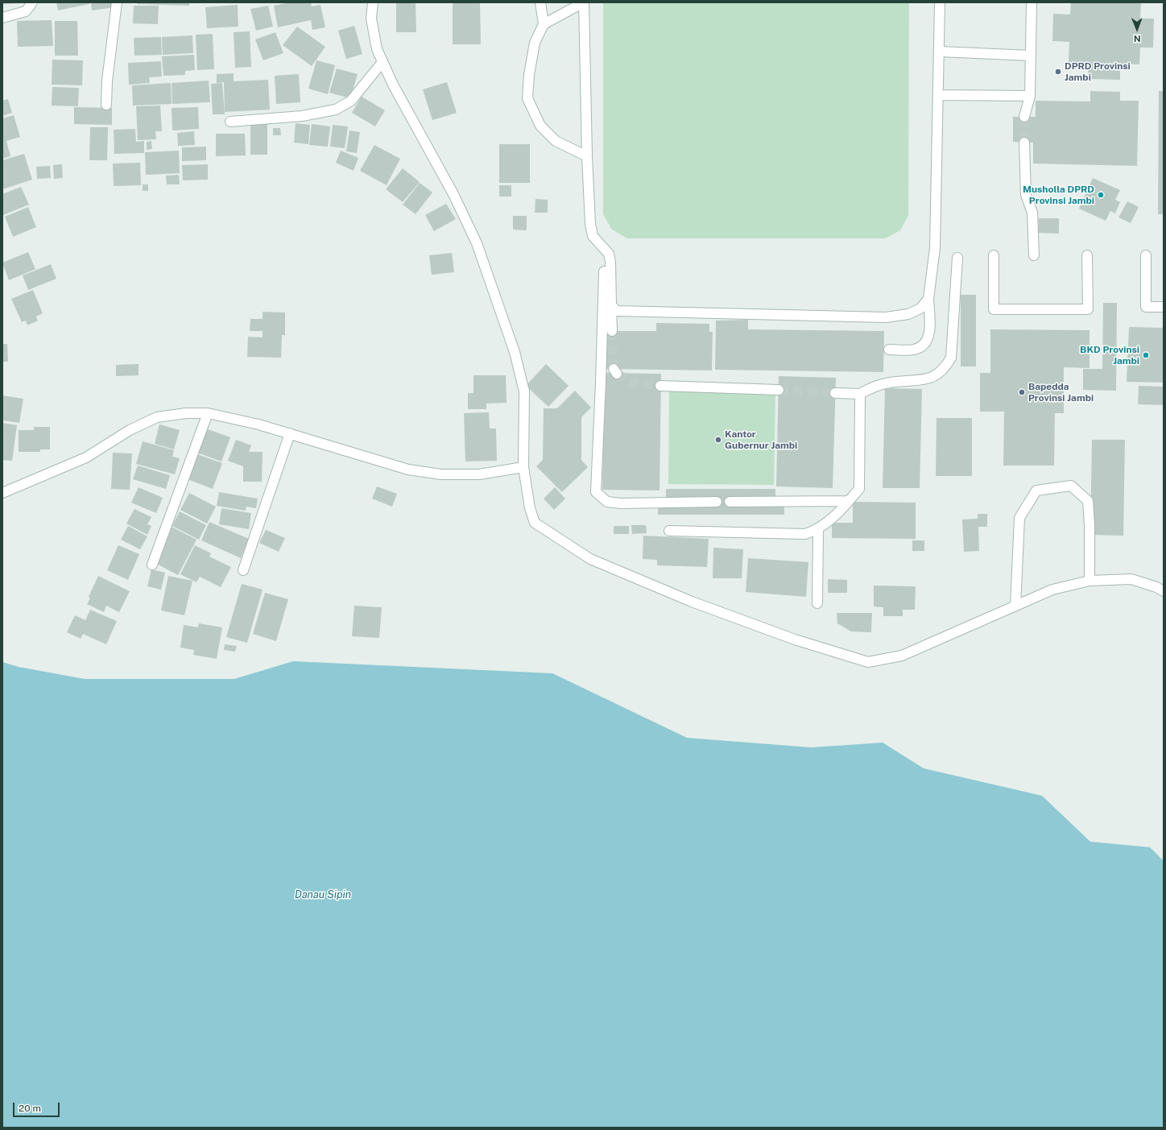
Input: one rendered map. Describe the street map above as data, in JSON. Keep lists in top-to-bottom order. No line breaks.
{"water":["Danau Sipin"],"places":["DPRD Provinsi Jambi","Musholla DPRD Provinsi Jambi","BKD Provinsi Jambi","Bapedda Provinsi Jambi","Kantor Gubernur Jambi"],"scale_bar":"20 m","north":"bottom"}
